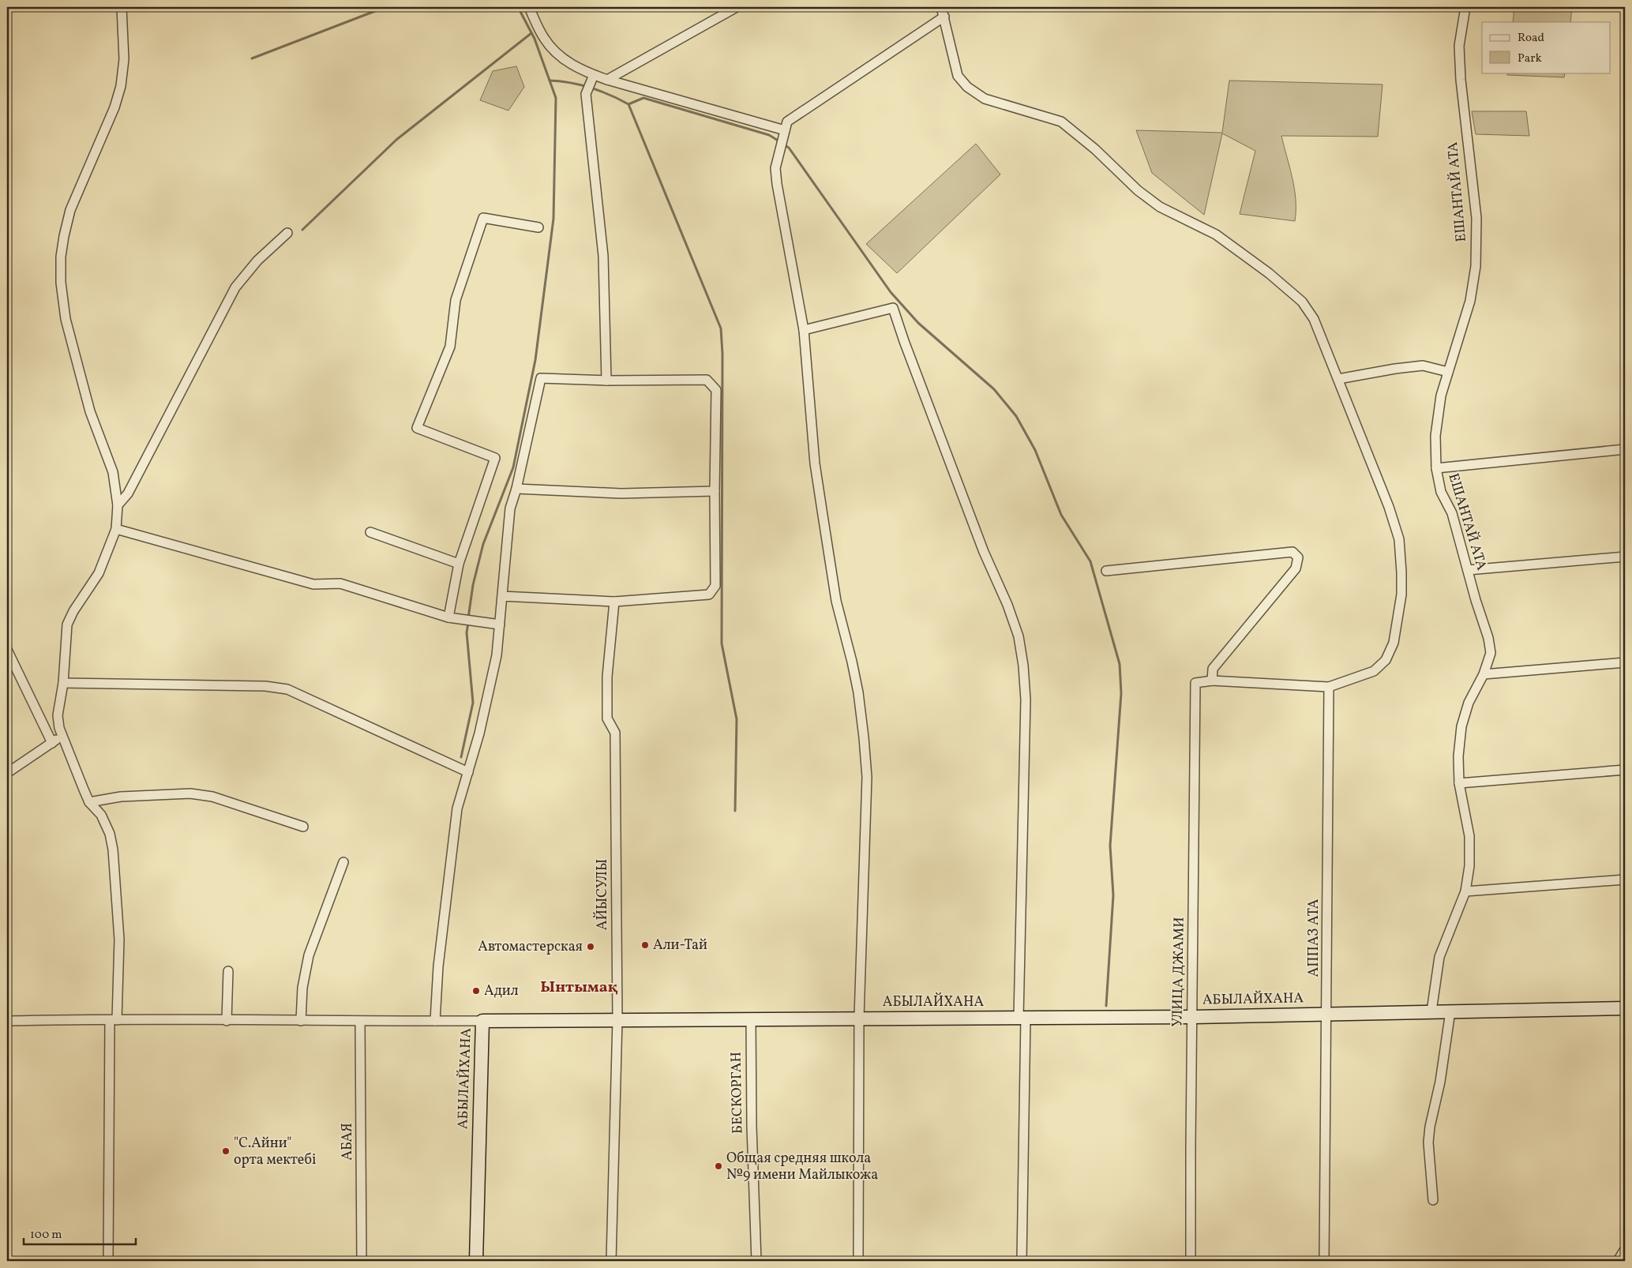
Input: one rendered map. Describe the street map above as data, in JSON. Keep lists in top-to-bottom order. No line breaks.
{"streets":{"main road":["АБЫЛАЙХАНА"],"street":["ЕШАНТАЙ АТА","АЙЫСУЛЫ","АППАЗ АТА","УЛИЦА ДЖАМИ","БЕСКОРГАН","АБАЯ"]},"crossings":[["ЕШАНТАЙ АТА","АБЫЛАЙХАНА"],["АЙЫСУЛЫ","АБЫЛАЙХАНА"],["АППАЗ АТА","АБЫЛАЙХАНА"],["УЛИЦА ДЖАМИ","АБЫЛАЙХАНА"],["АБЫЛАЙХАНА","БЕСКОРГАН"]],"districts":["Ынтымақ"],"places":["Али-Тай","Автомастерская","Адил","\"С.Айни\" орта мектебі","Общая средняя школа №9 имени Майлыкожа"],"legend":["Road","Park"],"scale_bar":"100 m"}
